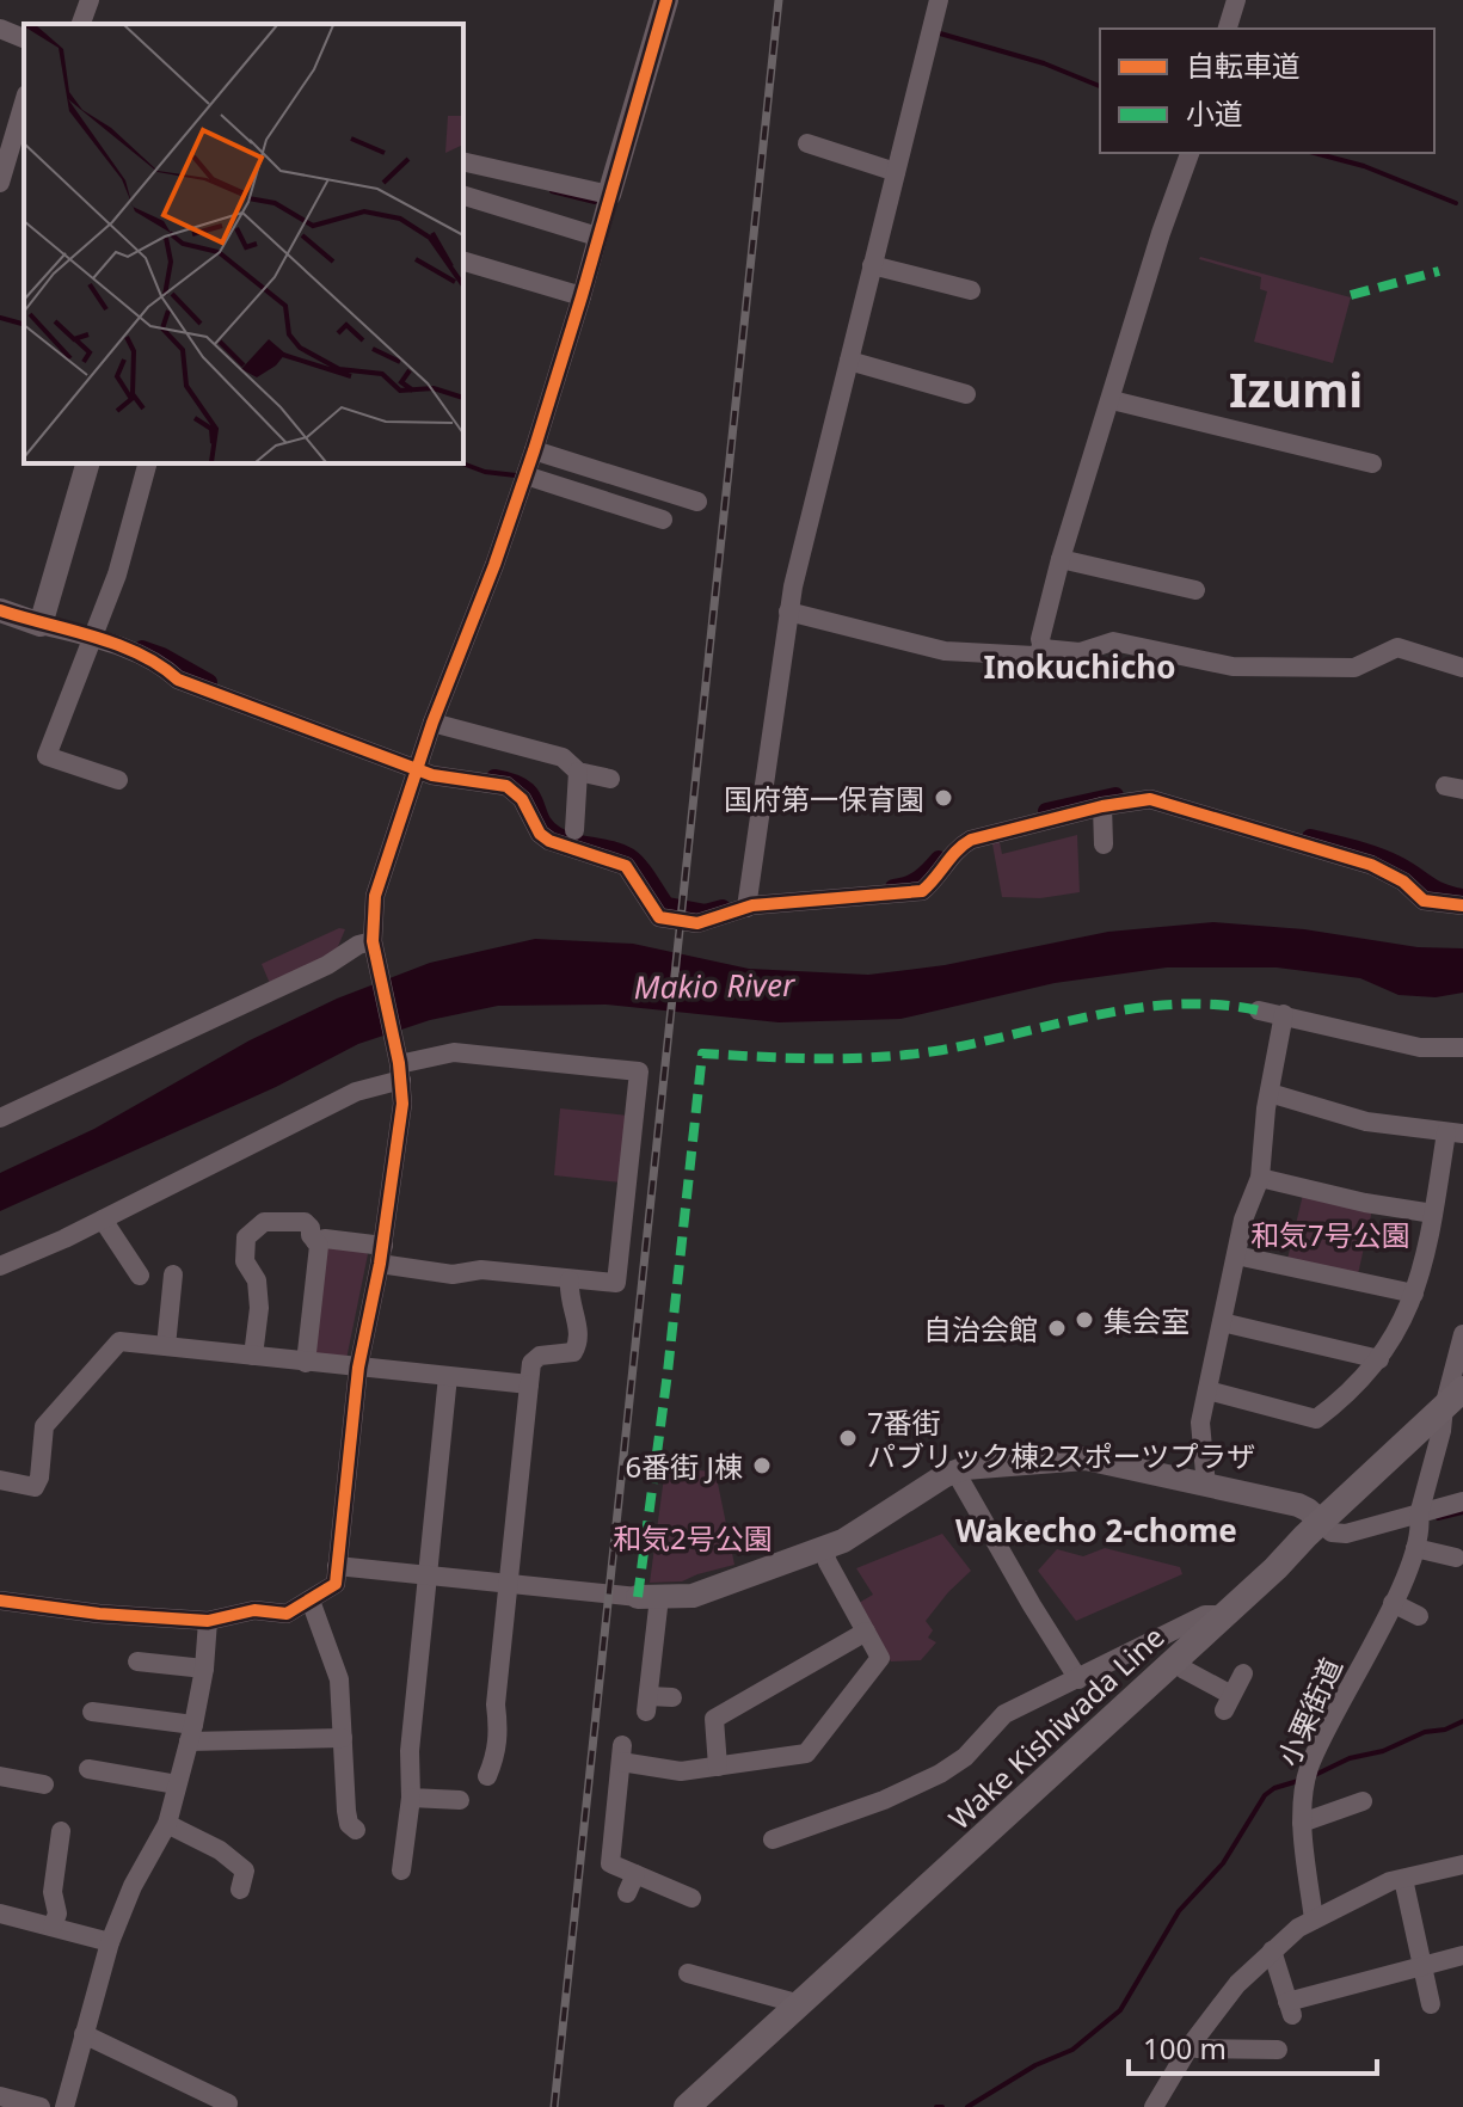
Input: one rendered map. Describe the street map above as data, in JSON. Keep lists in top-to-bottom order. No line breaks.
{"streets":{"main road":["Wake Kishiwada Line"],"street":["小栗街道"]},"crossings":[["小栗街道","Wake Kishiwada Line"]],"districts":["Izumi","Inokuchicho","Wakecho 2-chome"],"water":["Makio River"],"parks":["和気7号公園","和気2号公園"],"places":["国府第一保育園","集会室","自治会館","7番街 パブリック棟2スポーツプラザ","6番街 J棟"],"legend":["自転車道","小道"],"scale_bar":"100 m"}
